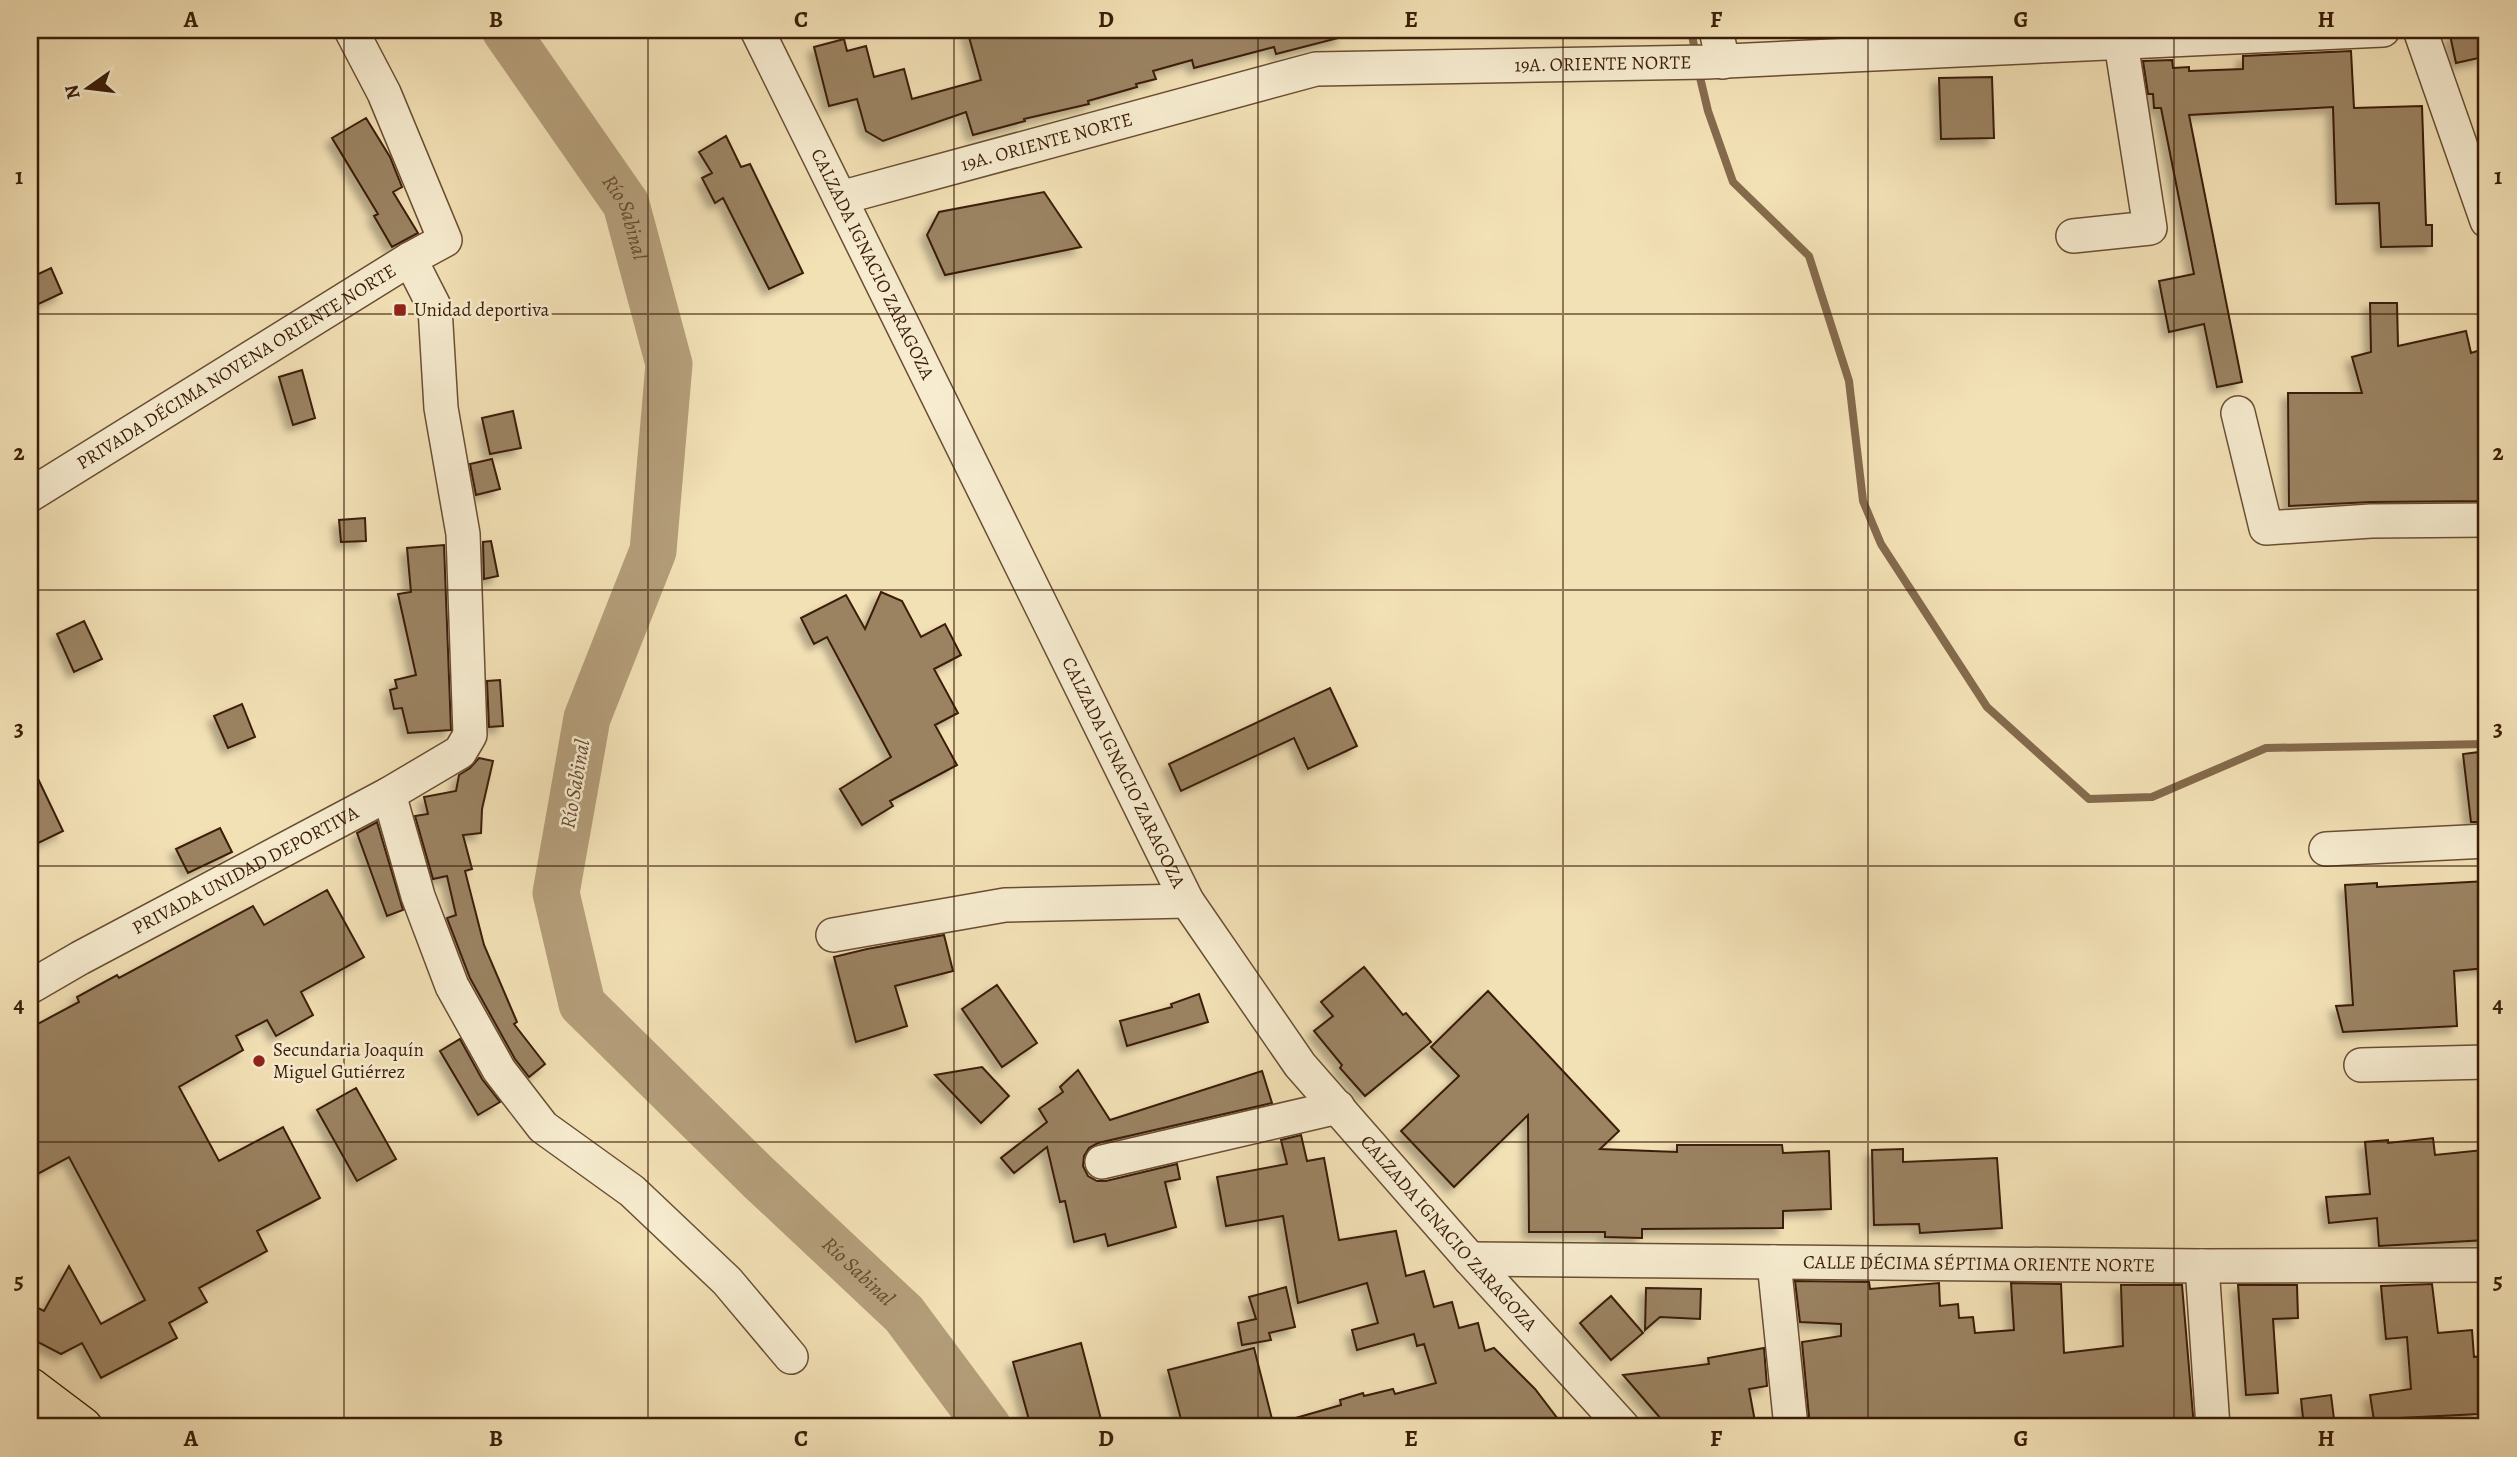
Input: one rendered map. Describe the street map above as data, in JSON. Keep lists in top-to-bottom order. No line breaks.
{"streets":{"street":["19A. ORIENTE NORTE","CALZADA IGNACIO ZARAGOZA","PRIVADA DÉCIMA NOVENA ORIENTE NORTE","PRIVADA UNIDAD DEPORTIVA","CALLE DÉCIMA SÉPTIMA ORIENTE NORTE"]},"crossings":[["19A. ORIENTE NORTE","CALZADA IGNACIO ZARAGOZA"],["CALZADA IGNACIO ZARAGOZA","CALLE DÉCIMA SÉPTIMA ORIENTE NORTE"],["PRIVADA DÉCIMA NOVENA ORIENTE NORTE","PRIVADA UNIDAD DEPORTIVA"]],"water":["Río Sabinal"],"places":{"transit":["Unidad deportiva"],"other":["Secundaria Joaquín Miguel Gutiérrez"]},"north":"left","grid":{"columns":["A","B","C","D","E","F","G","H"],"rows":["1","2","3","4","5"]}}
